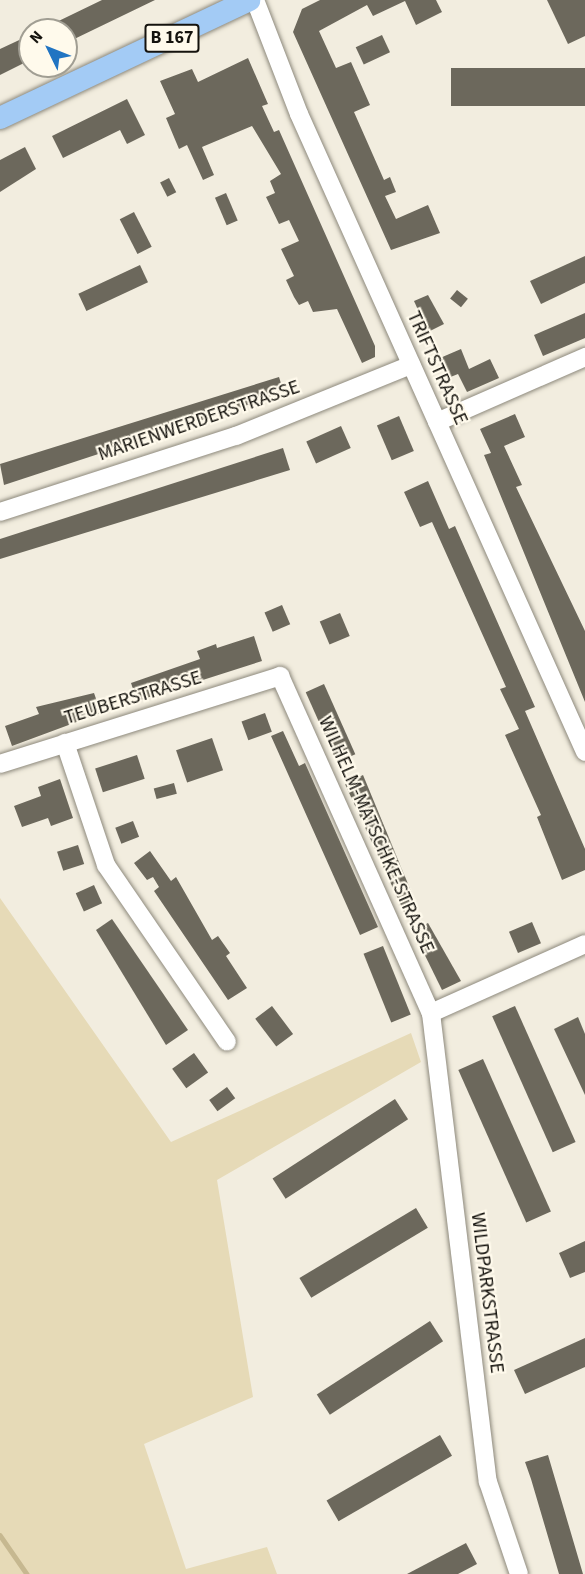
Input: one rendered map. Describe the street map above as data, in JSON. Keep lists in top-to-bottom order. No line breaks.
{"streets":{"main road":["B 167"],"street":["TRIFTSTRASSE","MARIENWERDERSTRASSE","TEUBERSTRASSE","WILHELM-MATSCHKE-STRASSE","WILDPARKSTRASSE"]},"crossings":[["TRIFTSTRASSE","MARIENWERDERSTRASSE"],["TEUBERSTRASSE","WILHELM-MATSCHKE-STRASSE"],["WILHELM-MATSCHKE-STRASSE","WILDPARKSTRASSE"]],"north":"top left"}
